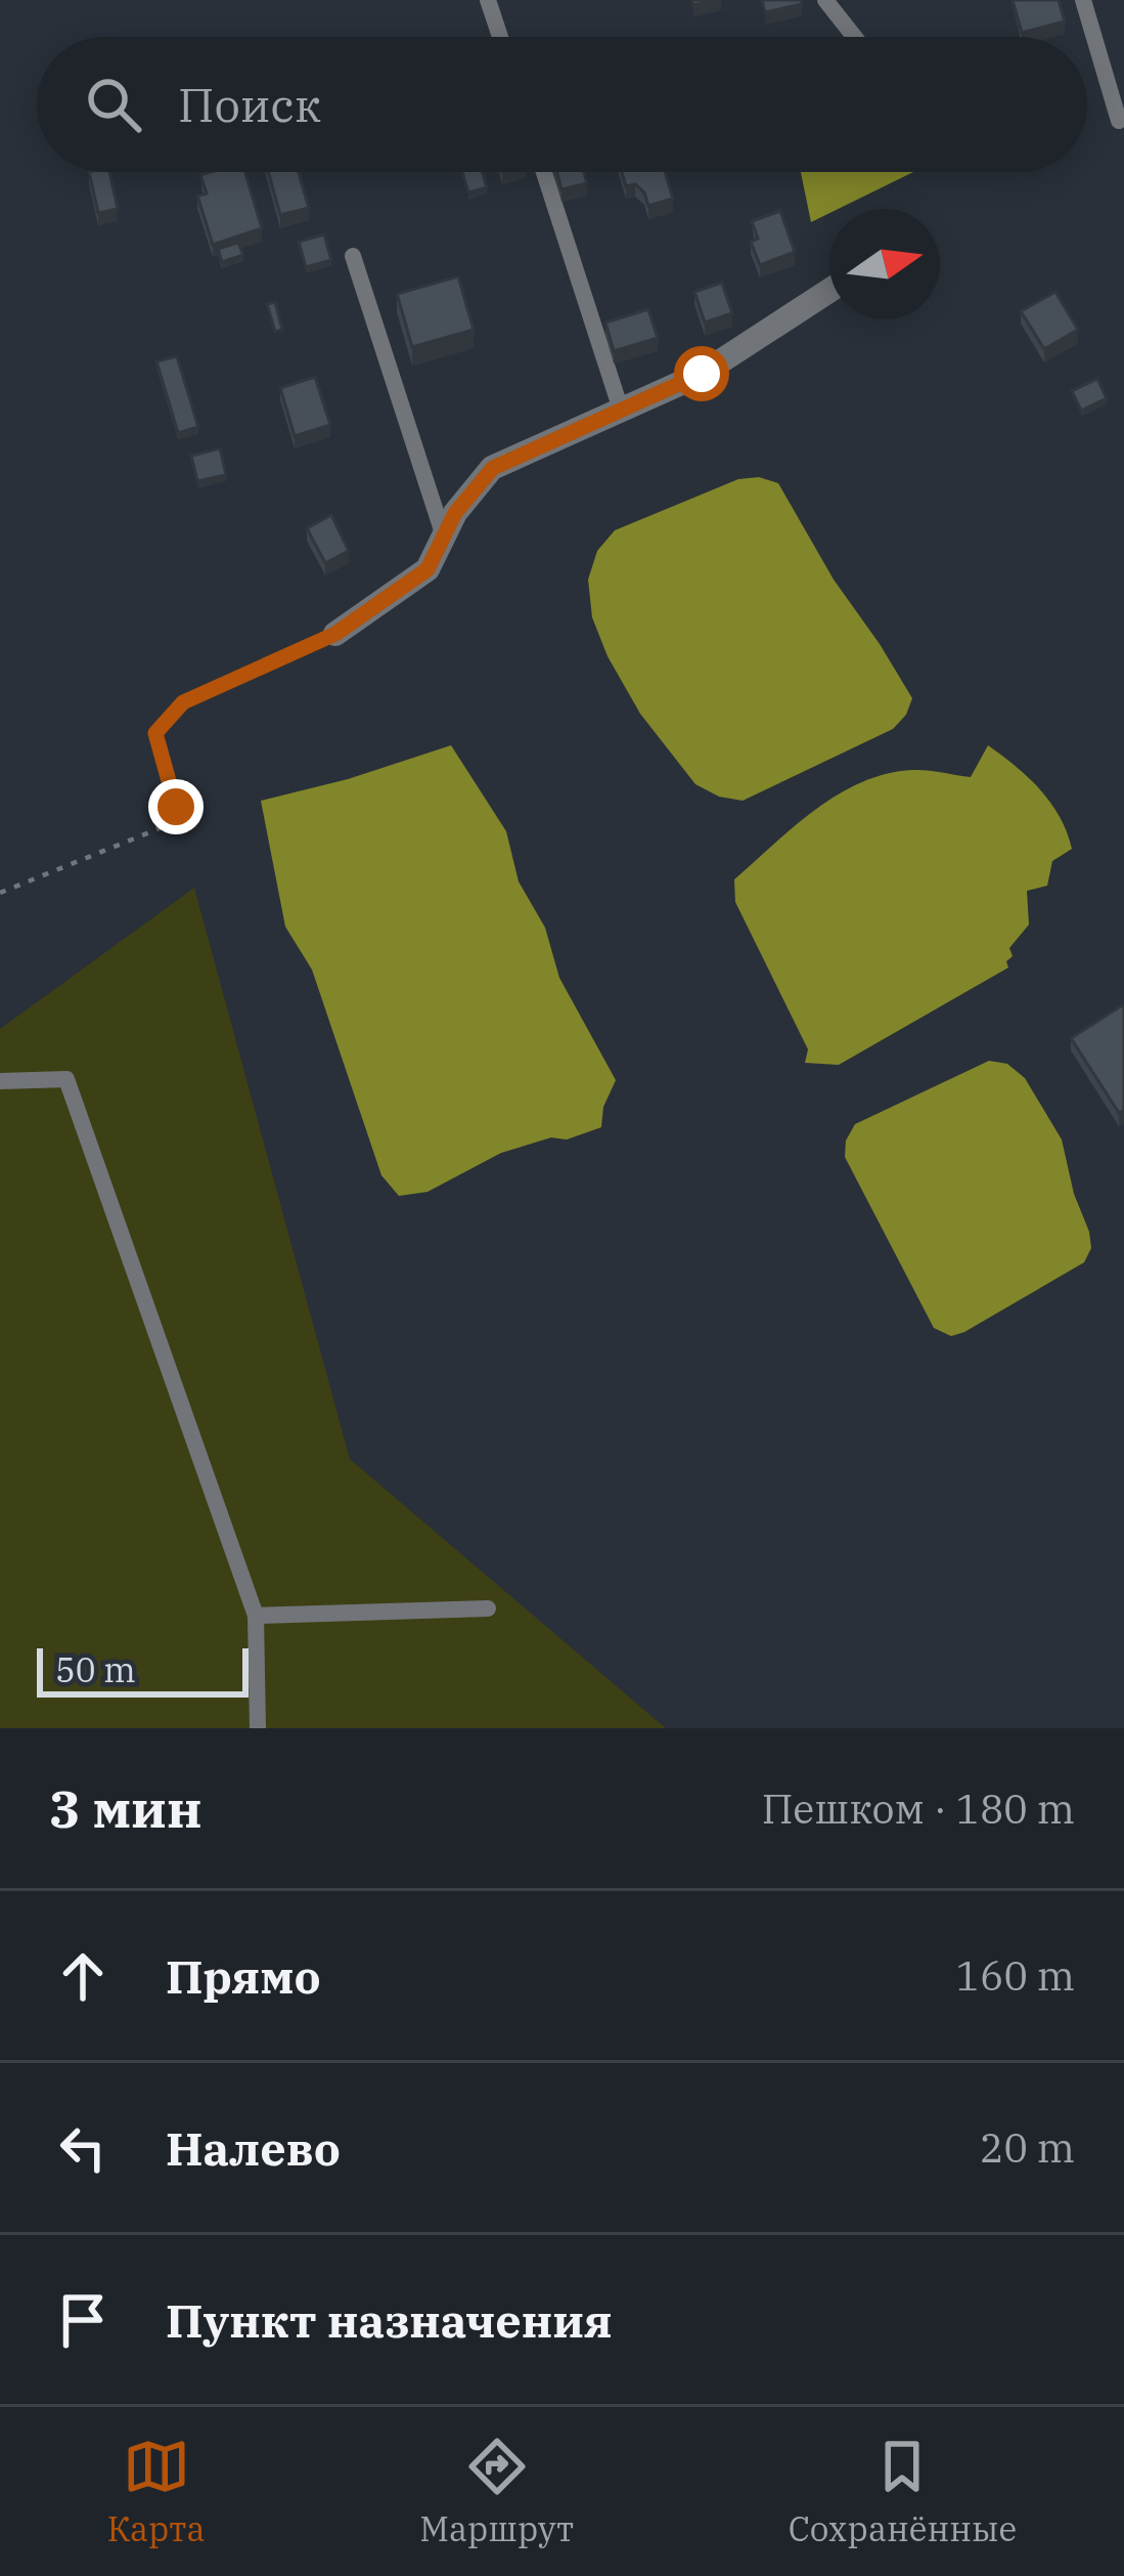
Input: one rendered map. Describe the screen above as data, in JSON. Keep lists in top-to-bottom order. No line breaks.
{"scale_bar":"50 m","north":"right","page":{"search":"Поиск","scale":"50 m","heading":["3 мин","Пешком · 180 m"],"list":[["Прямо","160 m"],["Налево","20 m"],"Пункт назначения"],"nav":["Карта","Маршрут","Сохранённые"]}}
